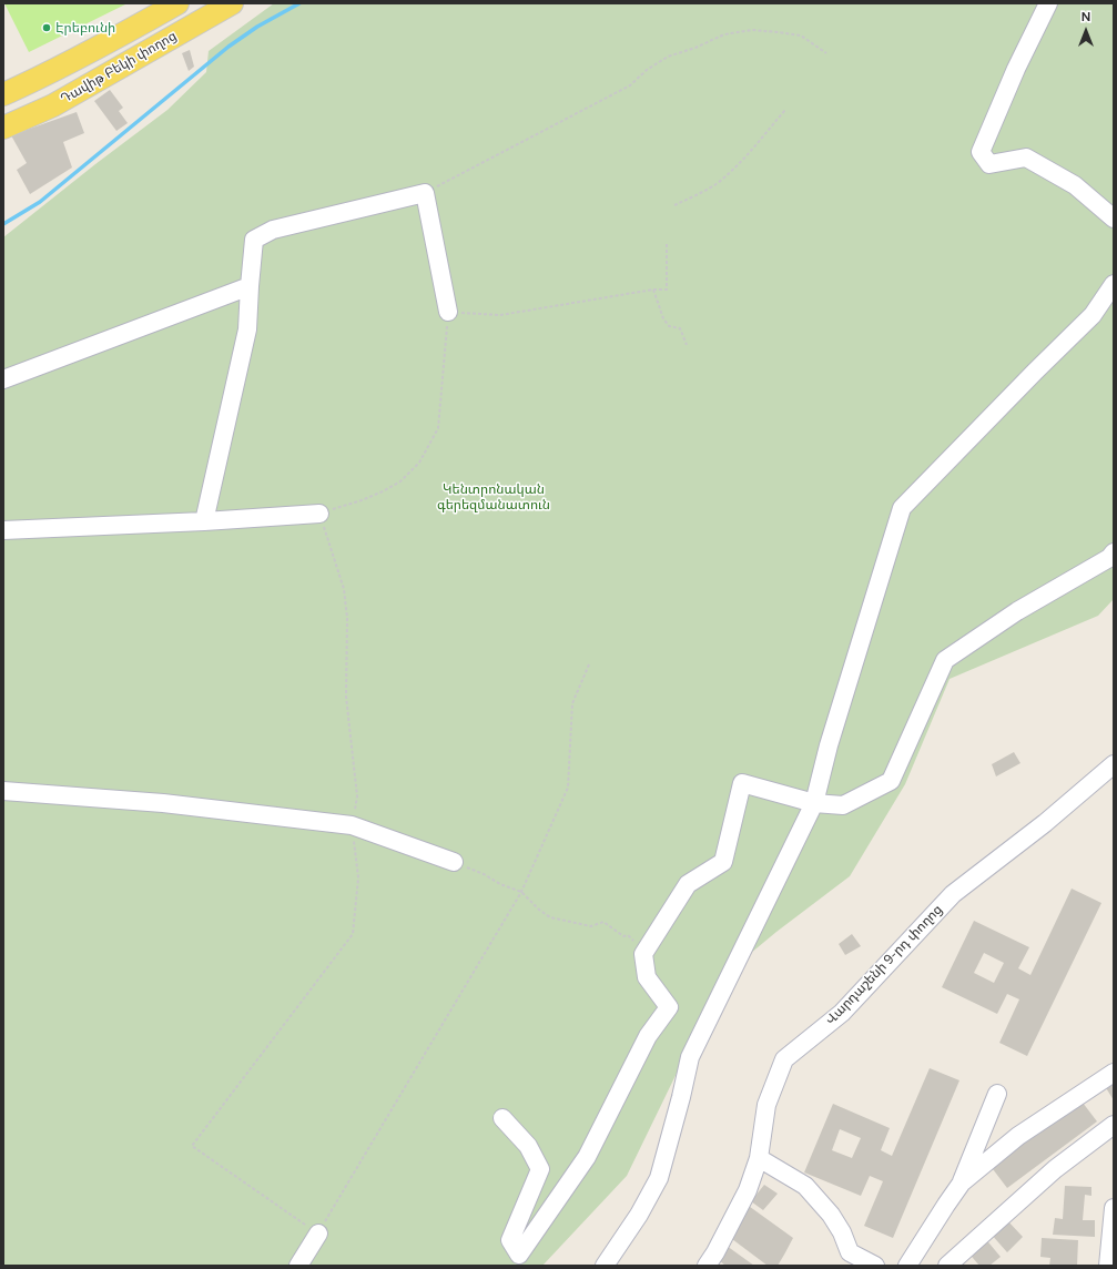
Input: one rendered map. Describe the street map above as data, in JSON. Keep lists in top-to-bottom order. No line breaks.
{"streets":{"main road":["Դավիթ Բեկի փողոց"],"street":["Վարդաշենի 9-րդ փողոց"]},"parks":["Կենտրոնական գերեզմանատուն"],"places":["Էրեբունի"],"north":"top"}
